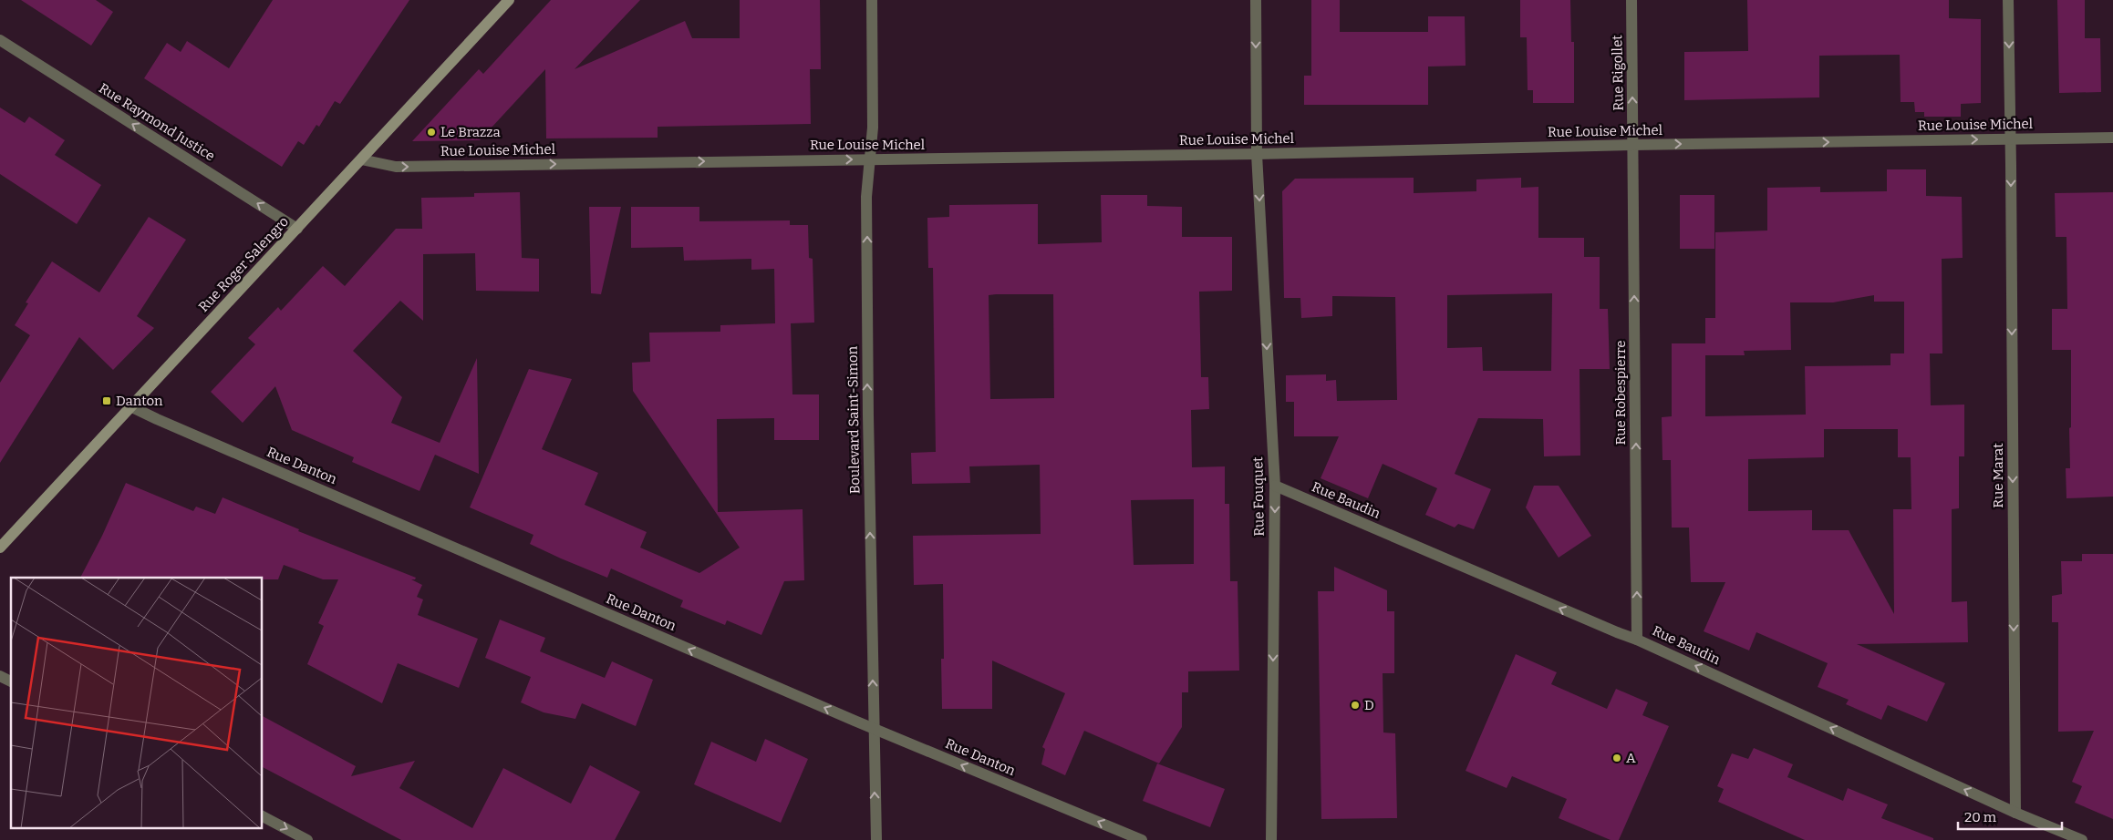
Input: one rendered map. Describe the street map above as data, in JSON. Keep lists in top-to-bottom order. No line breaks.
{"streets":{"main road":["Rue Roger Salengro"],"street":["Rue Rigollet","Rue Raymond Justice","Rue Louise Michel","Rue Robespierre","Boulevard Saint-Simon","Rue Danton","Rue Marat","Rue Fouquet","Rue Baudin"]},"crossings":[["Rue Rigollet","Rue Louise Michel"],["Rue Rigollet","Rue Robespierre"],["Rue Raymond Justice","Rue Roger Salengro"],["Rue Louise Michel","Rue Roger Salengro"],["Rue Louise Michel","Rue Robespierre"],["Rue Louise Michel","Boulevard Saint-Simon"],["Rue Louise Michel","Rue Marat"],["Rue Louise Michel","Rue Fouquet"],["Rue Roger Salengro","Rue Danton"],["Rue Robespierre","Rue Baudin"],["Boulevard Saint-Simon","Rue Danton"],["Rue Marat","Rue Baudin"],["Rue Fouquet","Rue Baudin"]],"one_way":["Rue Rigollet","Rue Raymond Justice","Rue Louise Michel","Rue Robespierre","Boulevard Saint-Simon","Rue Danton","Rue Marat","Rue Fouquet","Rue Baudin"],"places":{"other":["Le Brazza","D","A"],"transit":["Danton"]},"scale_bar":"20 m"}
